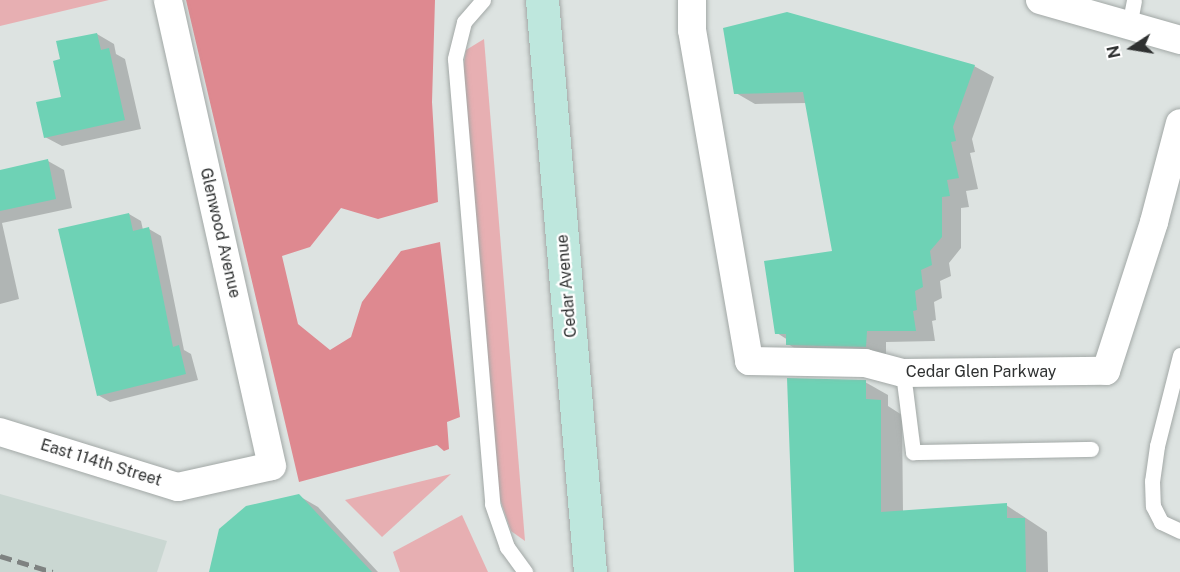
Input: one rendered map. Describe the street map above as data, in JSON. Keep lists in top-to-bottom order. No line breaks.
{"streets":{"main road":["Cedar Avenue"],"street":["Glenwood Avenue","Cedar Glen Parkway","East 114th Street"]},"crossings":[["Glenwood Avenue","East 114th Street"]],"north":"left"}
